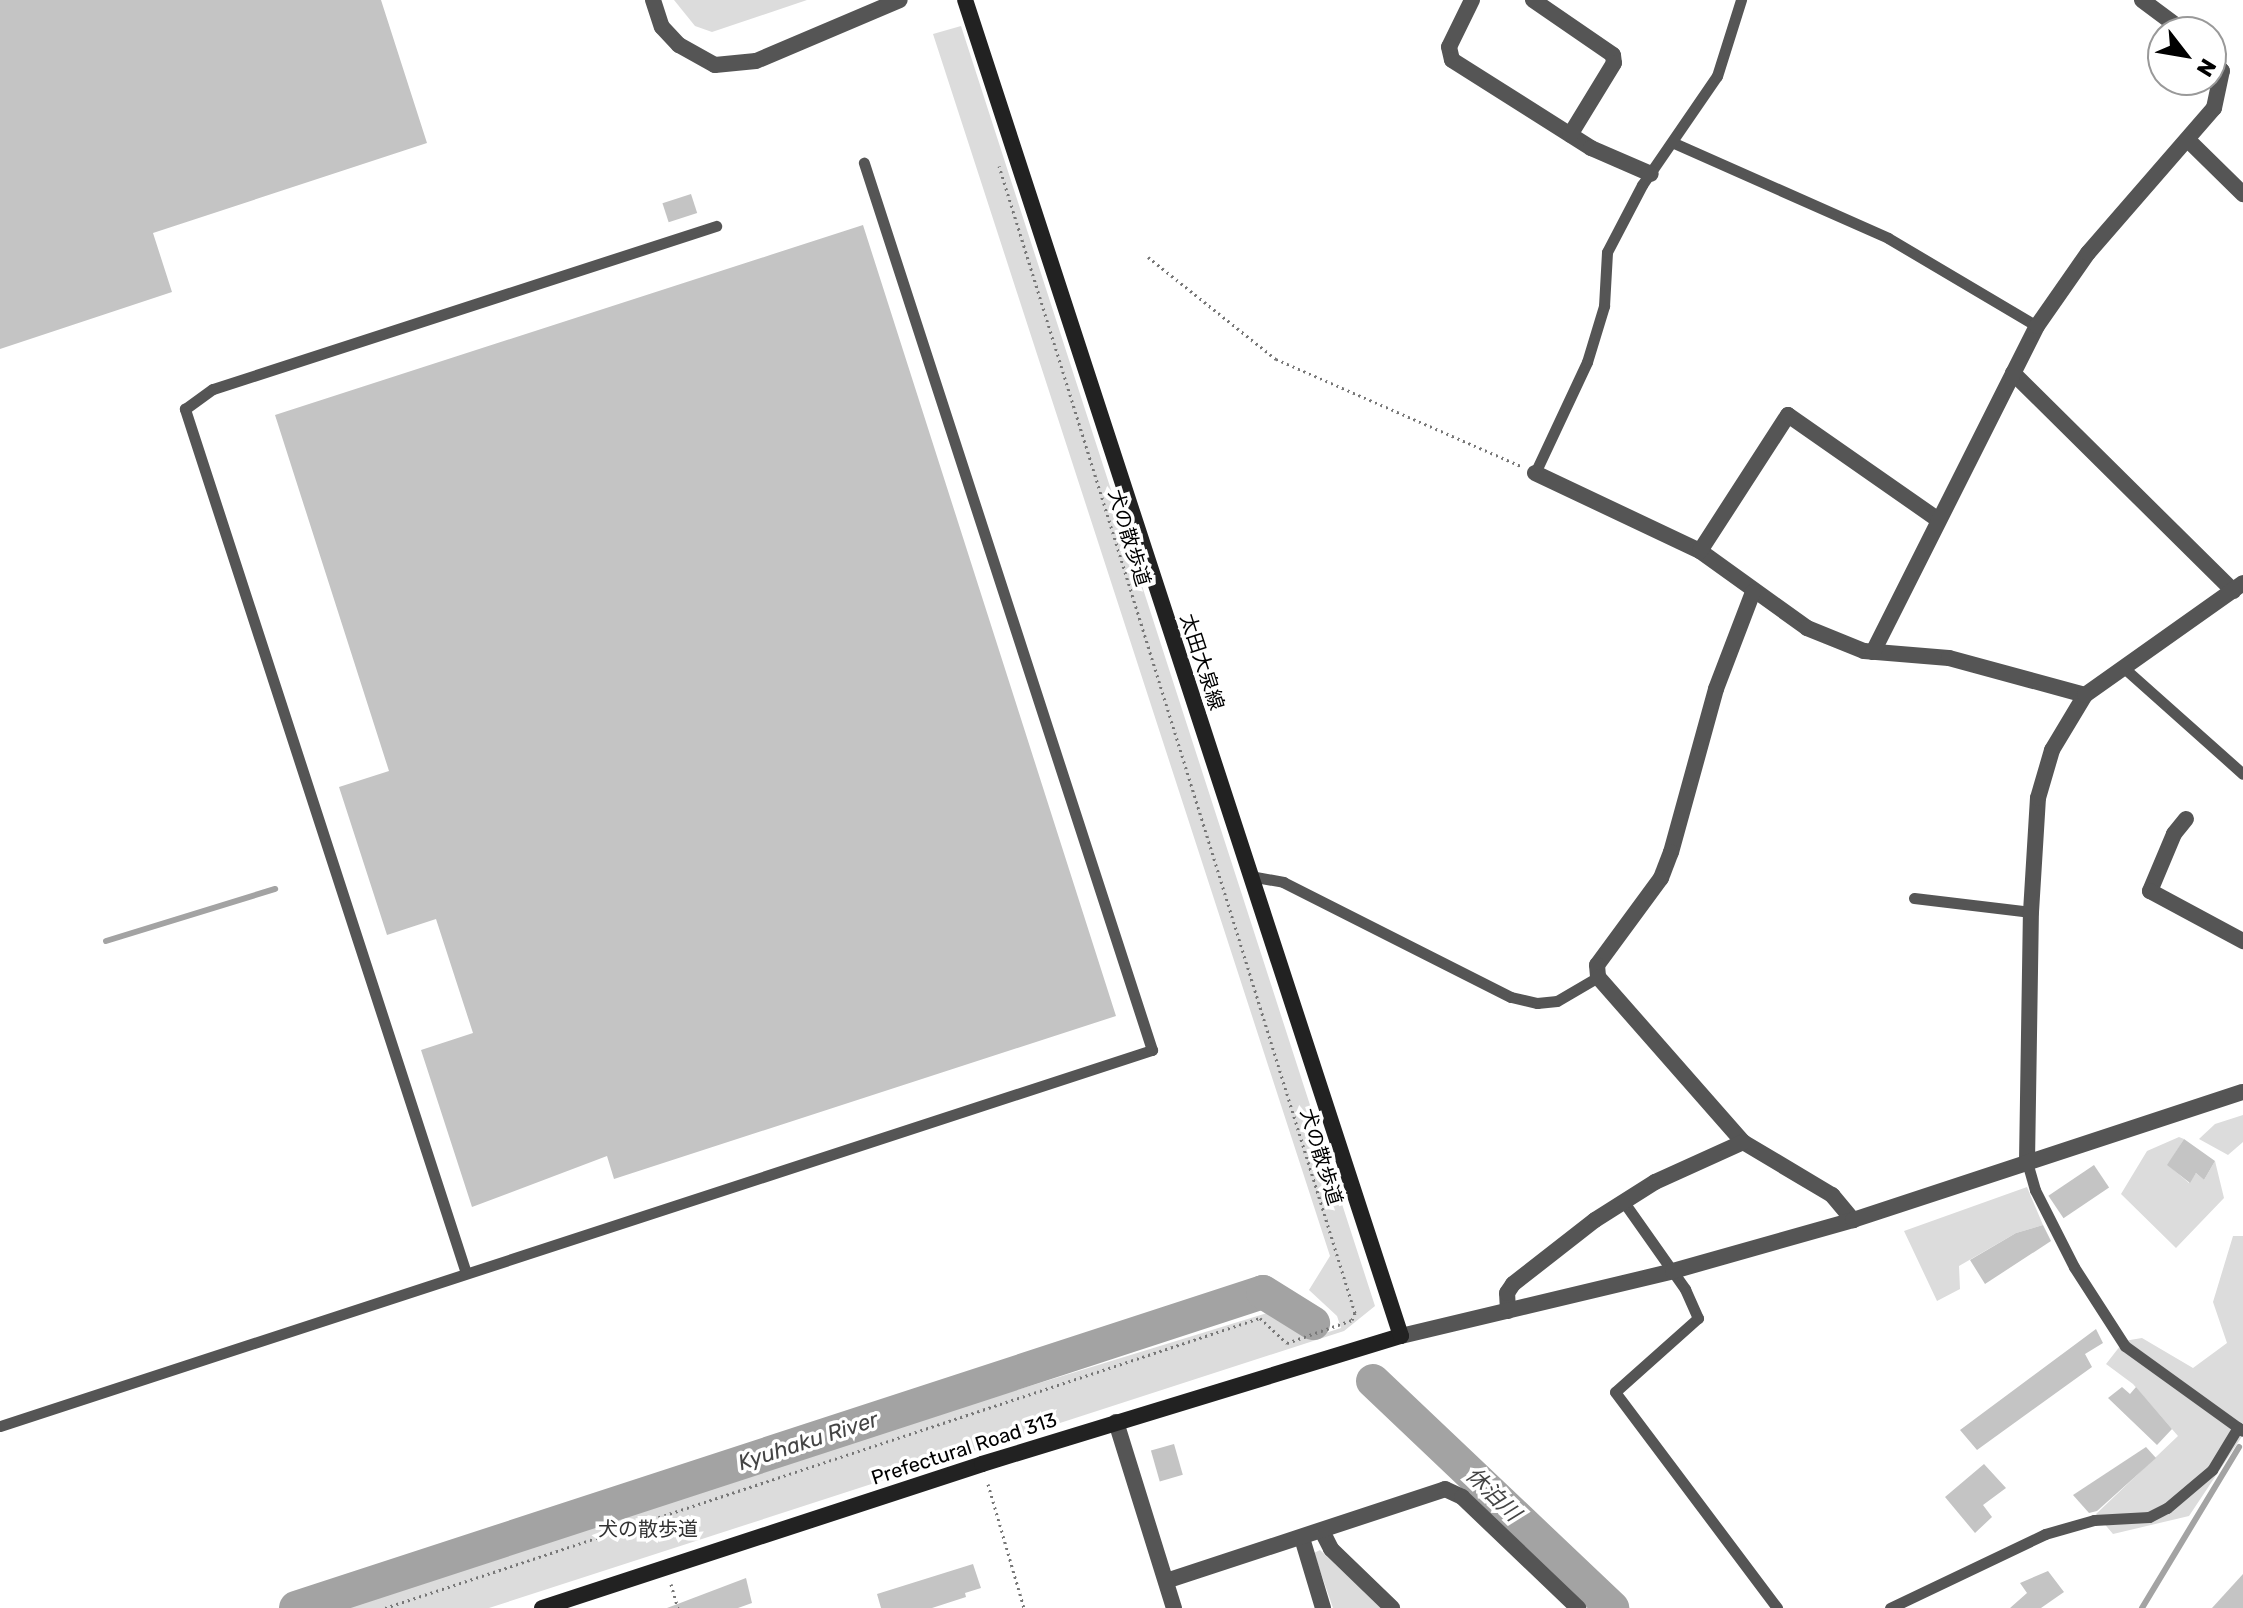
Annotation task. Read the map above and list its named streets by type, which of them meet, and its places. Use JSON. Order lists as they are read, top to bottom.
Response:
{
  "streets": {
    "main road": ["太田大泉線", "Prefectural Road 313"],
    "path": ["犬の散歩道"]
  },
  "crossings": [
    ["太田大泉線", "Prefectural Road 313"]
  ],
  "water": ["Kyuhaku River", "休泊川"],
  "parks": ["犬の散歩道"],
  "north": "bottom right"
}
